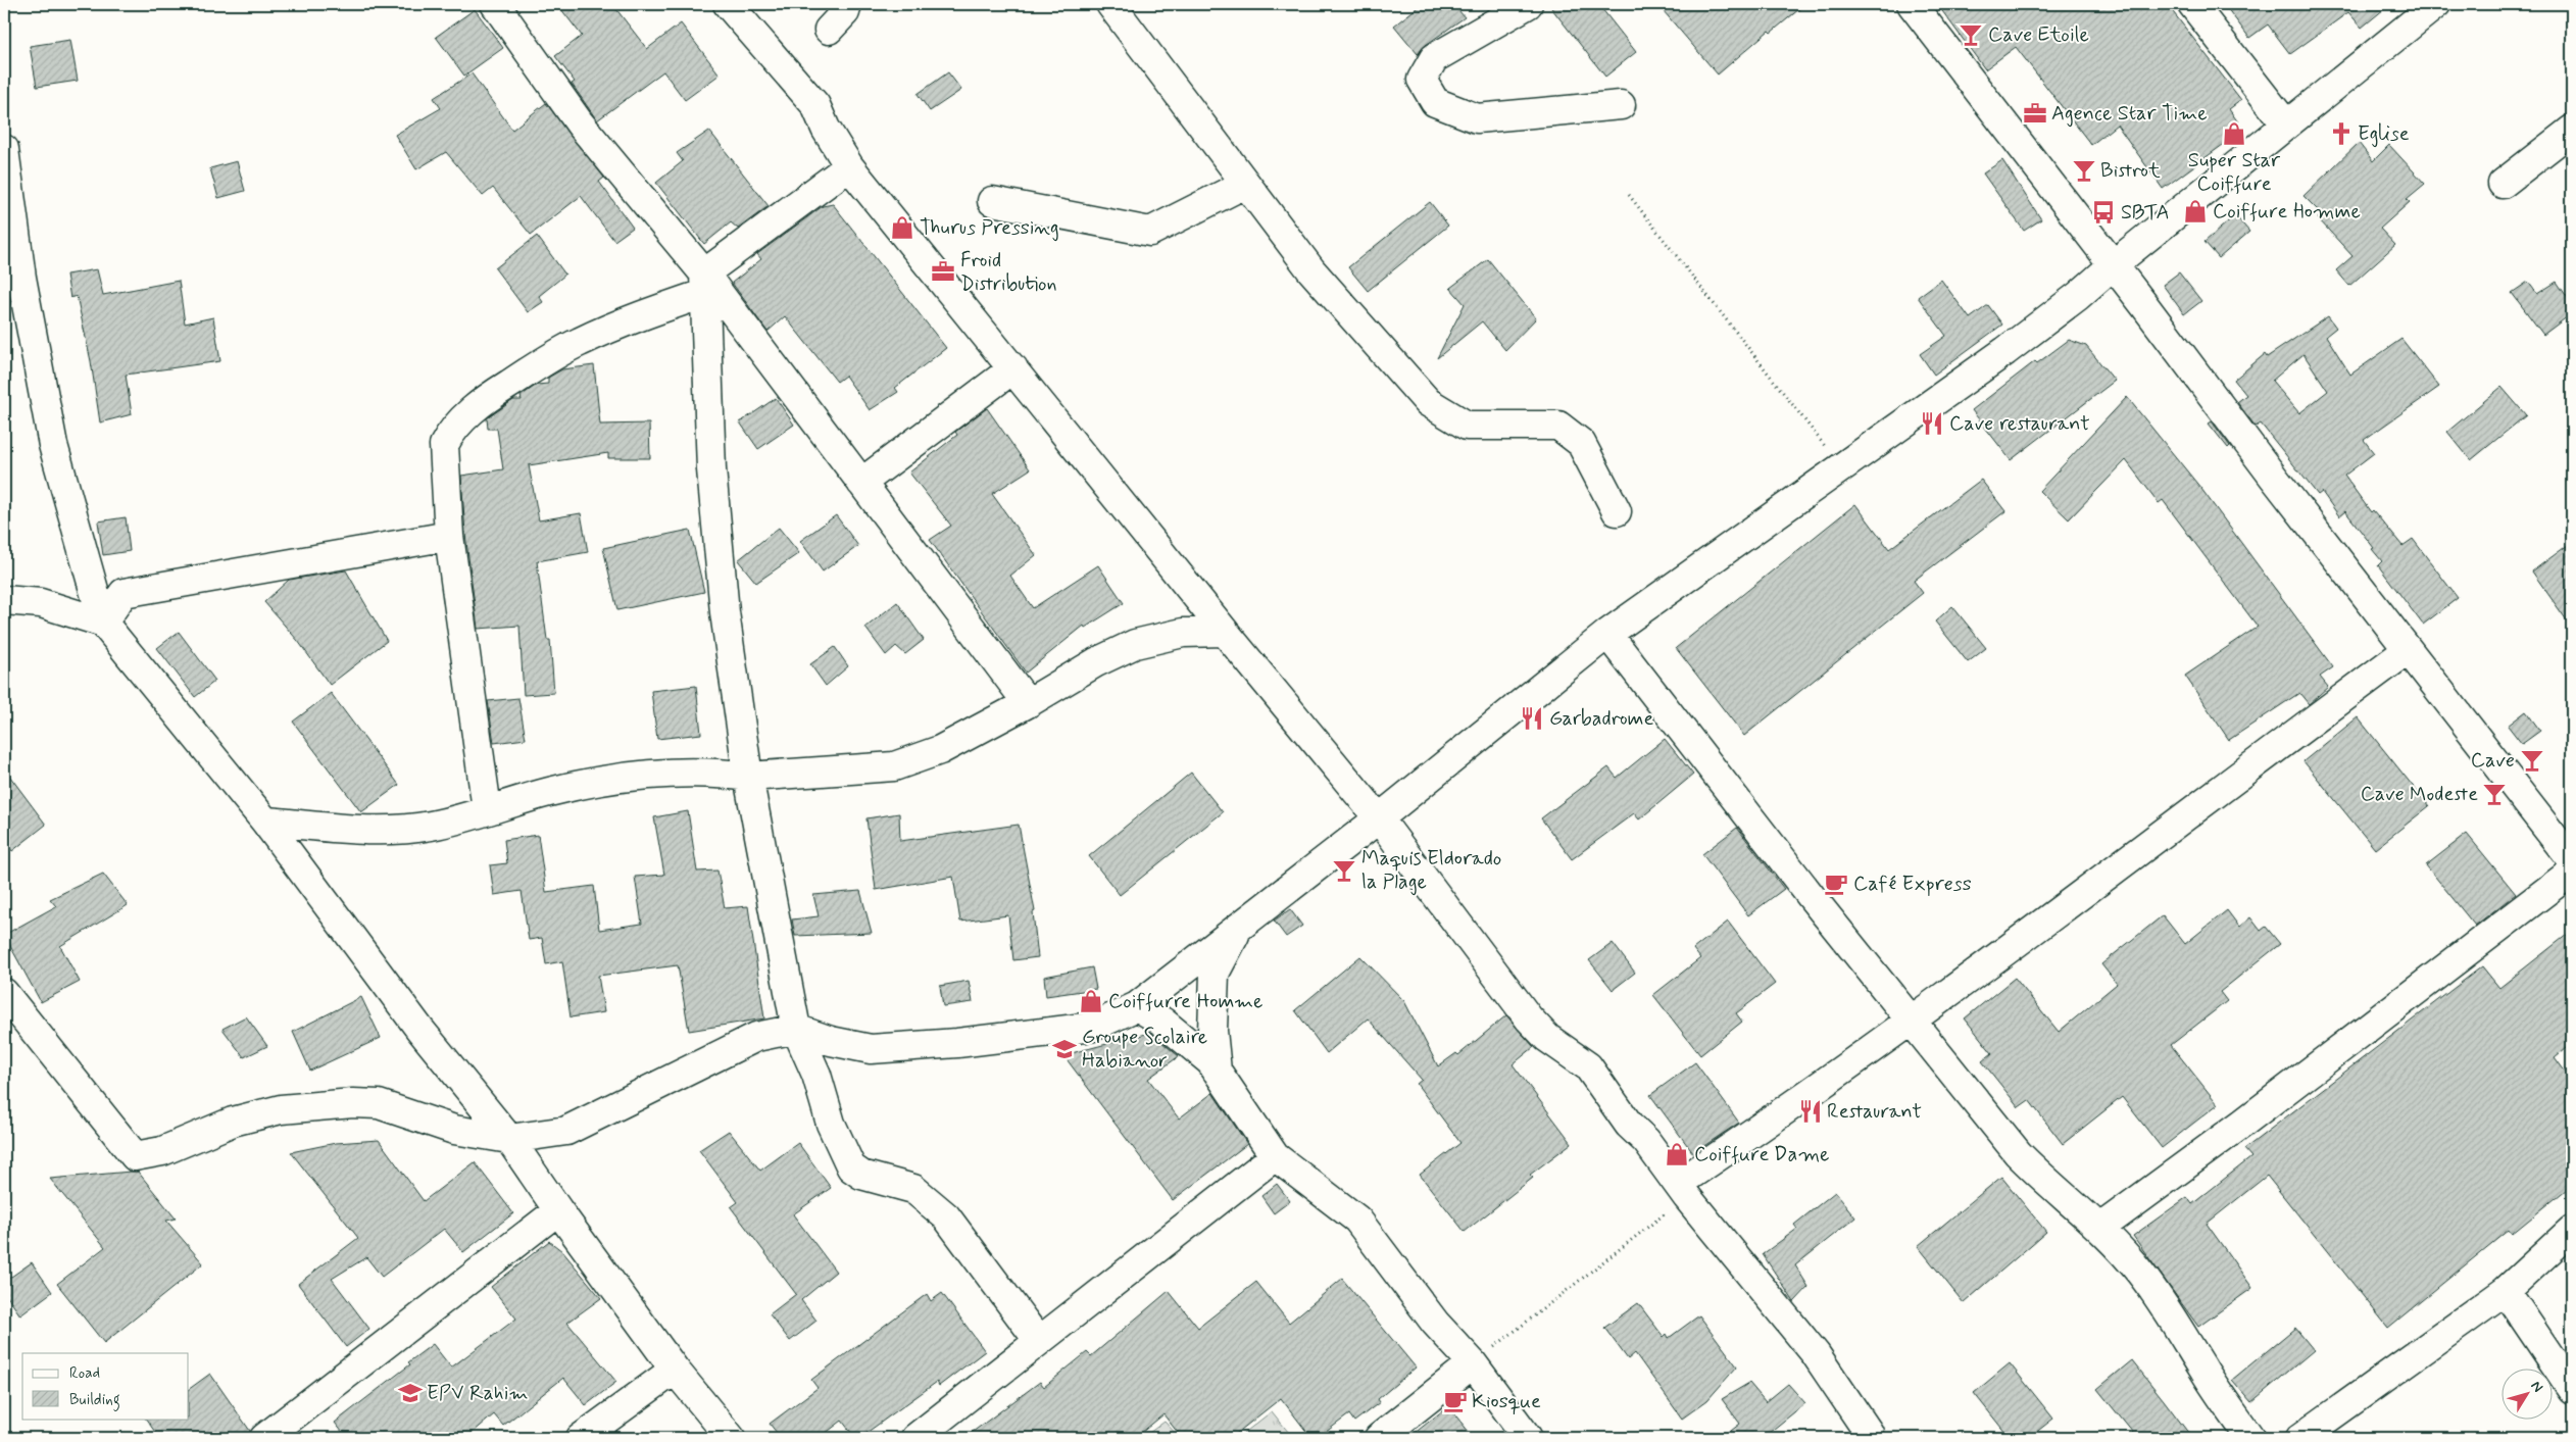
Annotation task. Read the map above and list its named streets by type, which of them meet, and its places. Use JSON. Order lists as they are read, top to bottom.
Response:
{
  "places": {
    "bar": [
      "Cave Etoile",
      "Bistrot",
      "Cave",
      "Cave Modeste",
      "Maquis Eldorado la Plage"
    ],
    "office": ["Agence Star Time", "Froid Distribution"],
    "shop": [
      "Super Star Coiffure",
      "Coiffure Homme",
      "Thurus Pressing",
      "Coiffurre Homme",
      "Coiffure Dame"
    ],
    "church": ["Eglise"],
    "bus stop": ["SBTA"],
    "restaurant": ["Cave restaurant", "Garbadrome", "Restaurant"],
    "cafe": ["Café Express", "Kiosque"],
    "school or university": ["Groupe Scolaire Habianor", "EPV Rahim"]
  },
  "legend": ["Road", "Building"],
  "north": "top right"
}
